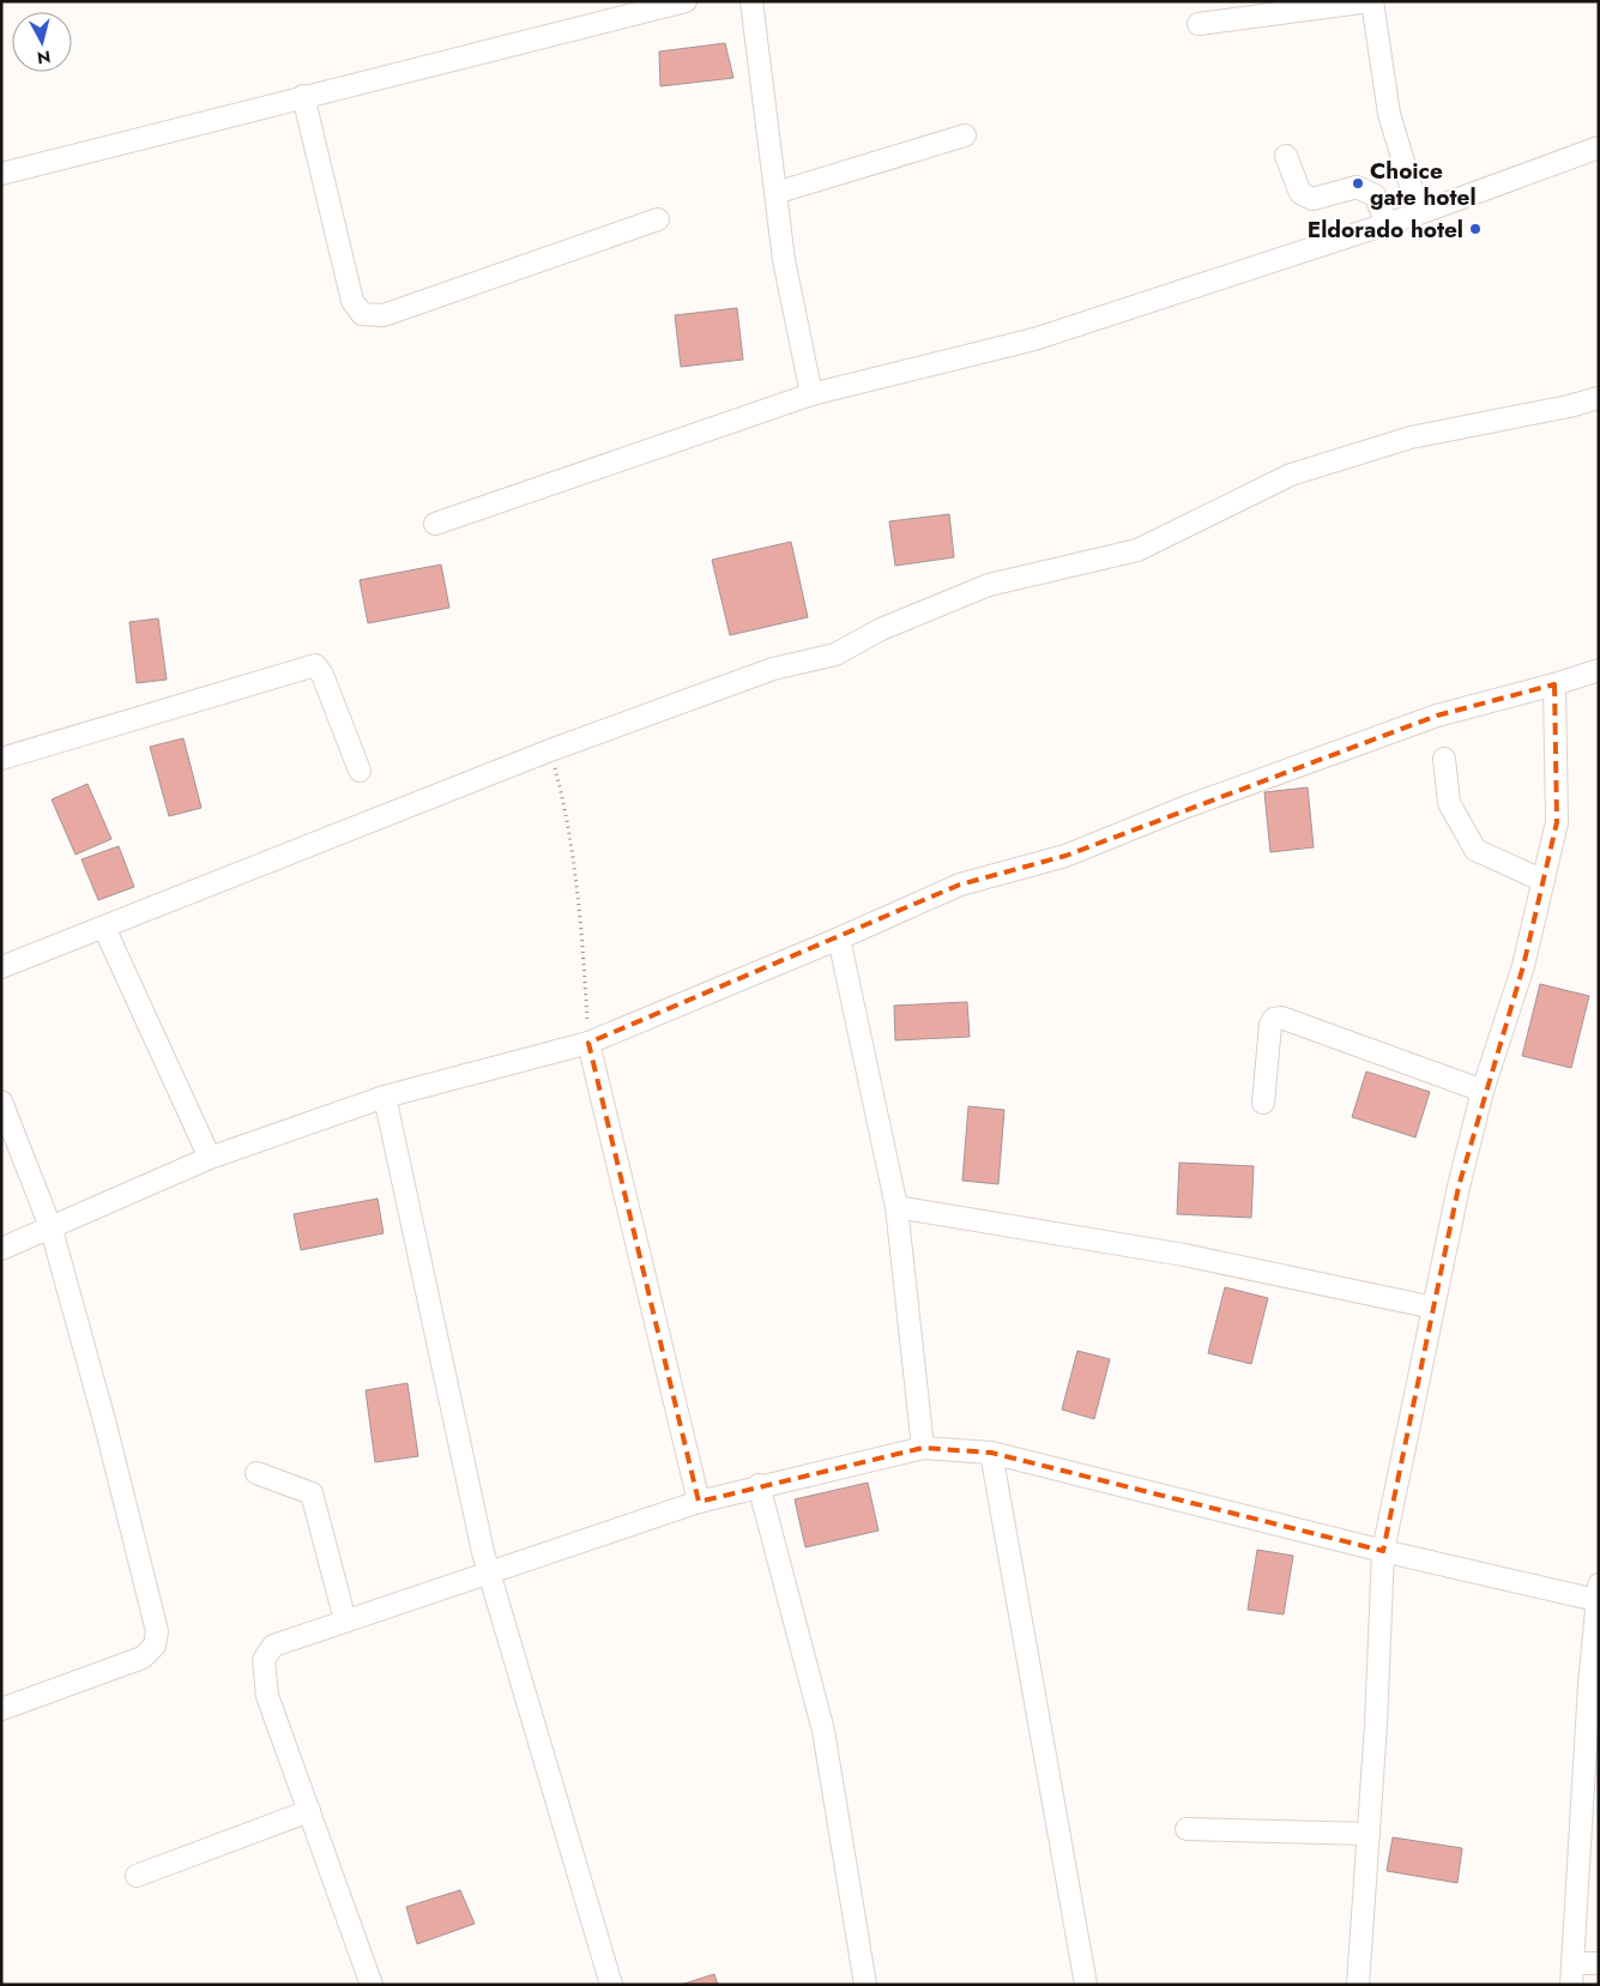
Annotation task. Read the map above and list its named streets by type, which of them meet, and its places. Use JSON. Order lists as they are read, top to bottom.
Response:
{
  "places": ["Choice gate hotel", "Eldorado hotel"],
  "north": "bottom"
}
